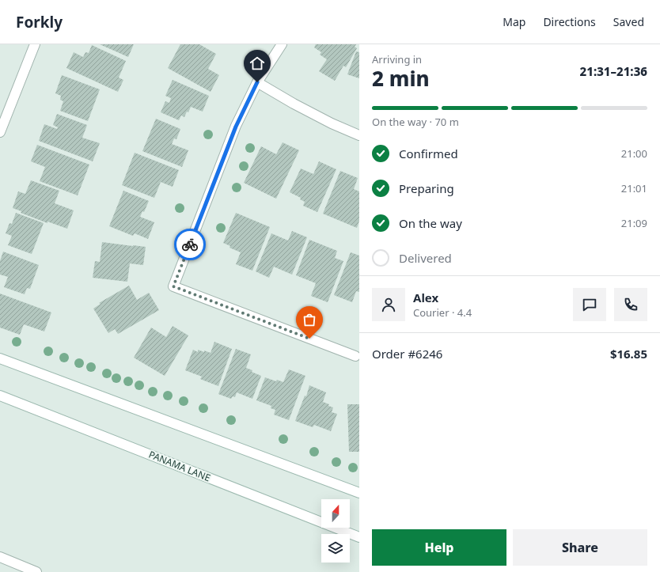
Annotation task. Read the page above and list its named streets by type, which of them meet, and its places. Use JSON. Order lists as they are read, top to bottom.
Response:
{
  "streets": {
    "main road": ["PANAMA LANE"]
  },
  "north": "top",
  "page": {
    "header": "Forkly",
    "nav": ["Map", "Directions", "Saved"],
    "heading": ["2 min", "Arriving in", "21:31–21:36"],
    "panel": [
      "Alex",
      "Courier · 4.4",
      "Order #6246",
      "$16.85"
    ],
    "bar": "On the way · 70 m",
    "list": [
      ["Confirmed", "21:00"],
      ["Preparing", "21:01"],
      ["On the way", "21:09"],
      "Delivered"
    ],
    "buttons": ["Help", "Share"]
  }
}
